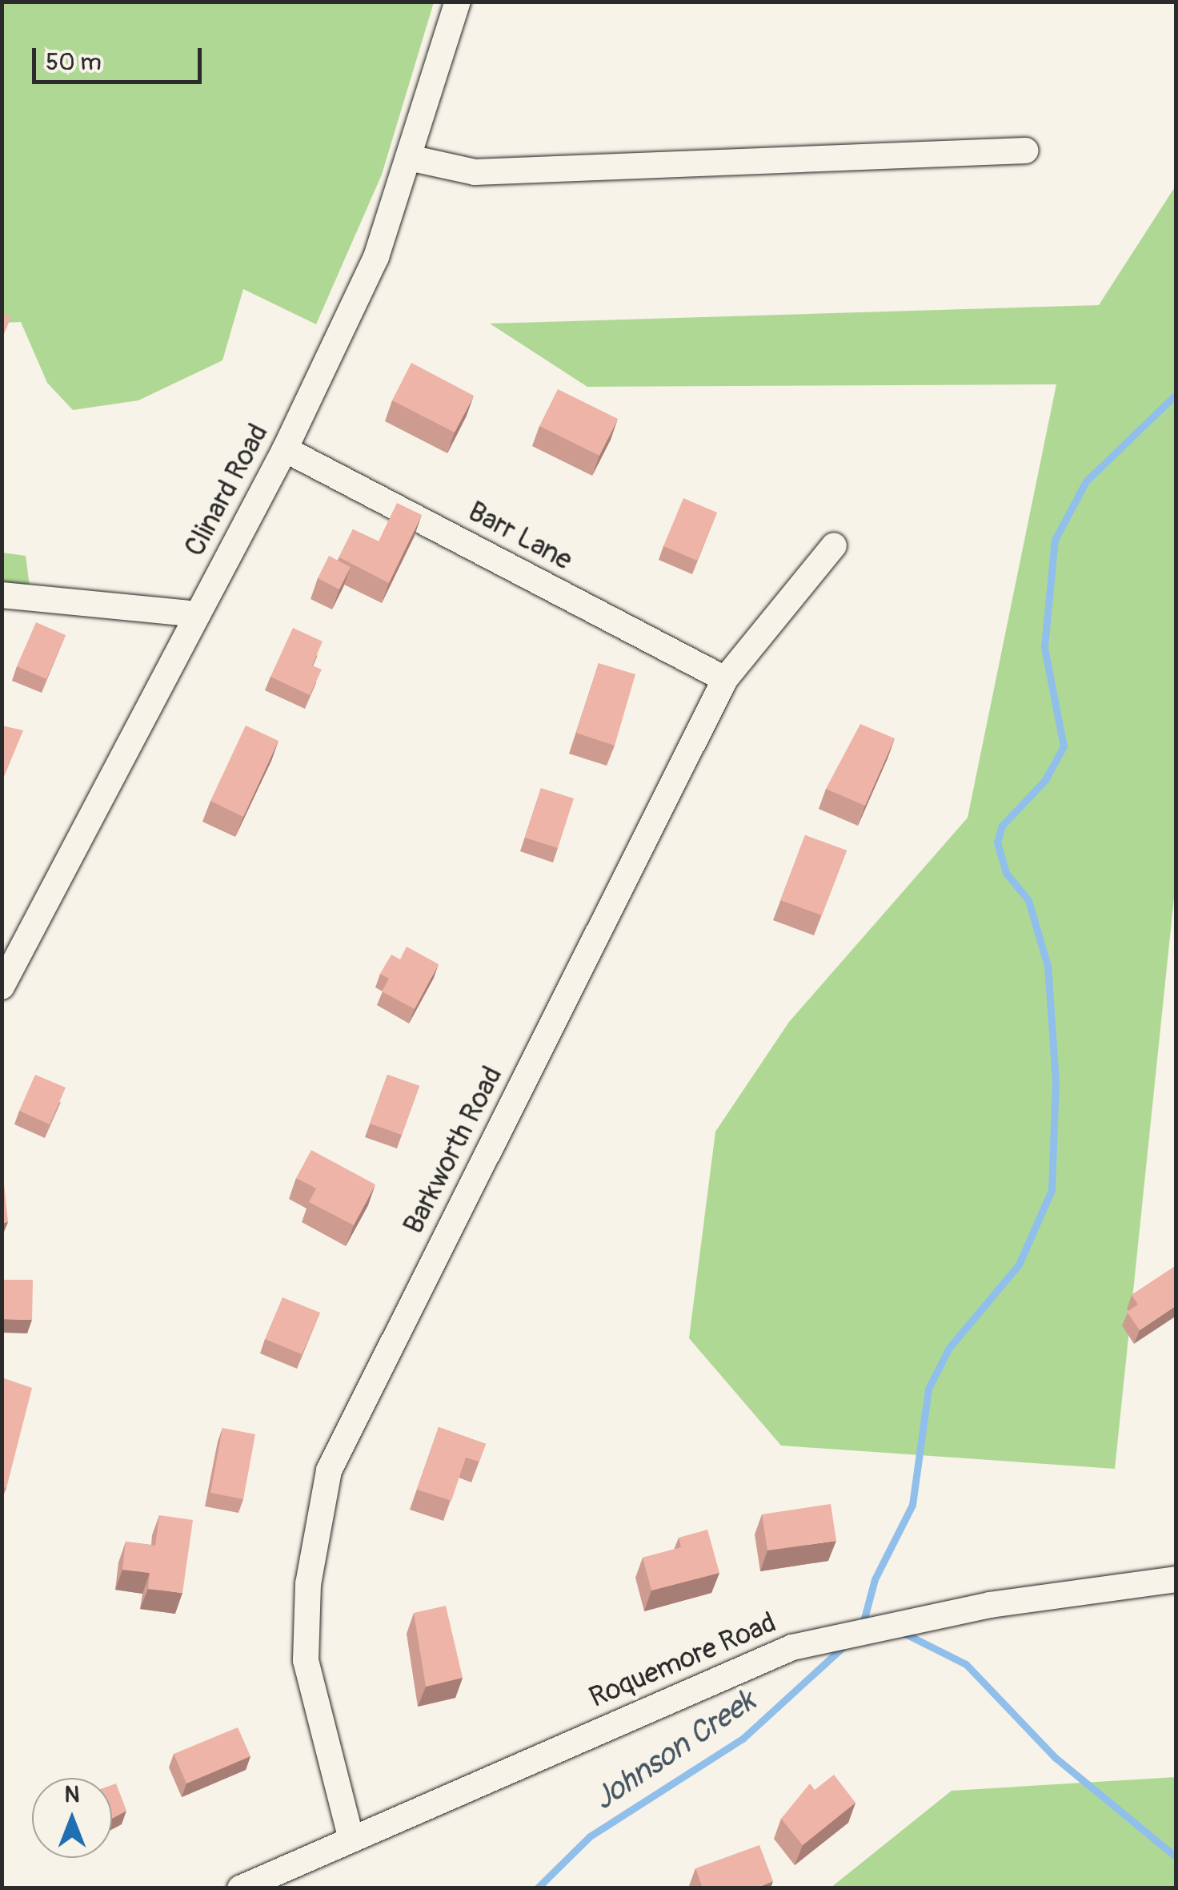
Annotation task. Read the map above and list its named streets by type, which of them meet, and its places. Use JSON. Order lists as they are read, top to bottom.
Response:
{
  "streets": {
    "street": [
      "Clinard Road",
      "Barr Lane",
      "Barkworth Road",
      "Roquemore Road"
    ]
  },
  "crossings": [
    ["Clinard Road", "Barr Lane"],
    ["Barr Lane", "Barkworth Road"],
    ["Barkworth Road", "Roquemore Road"]
  ],
  "water": ["Johnson Creek"],
  "scale_bar": "50 m",
  "north": "top"
}
